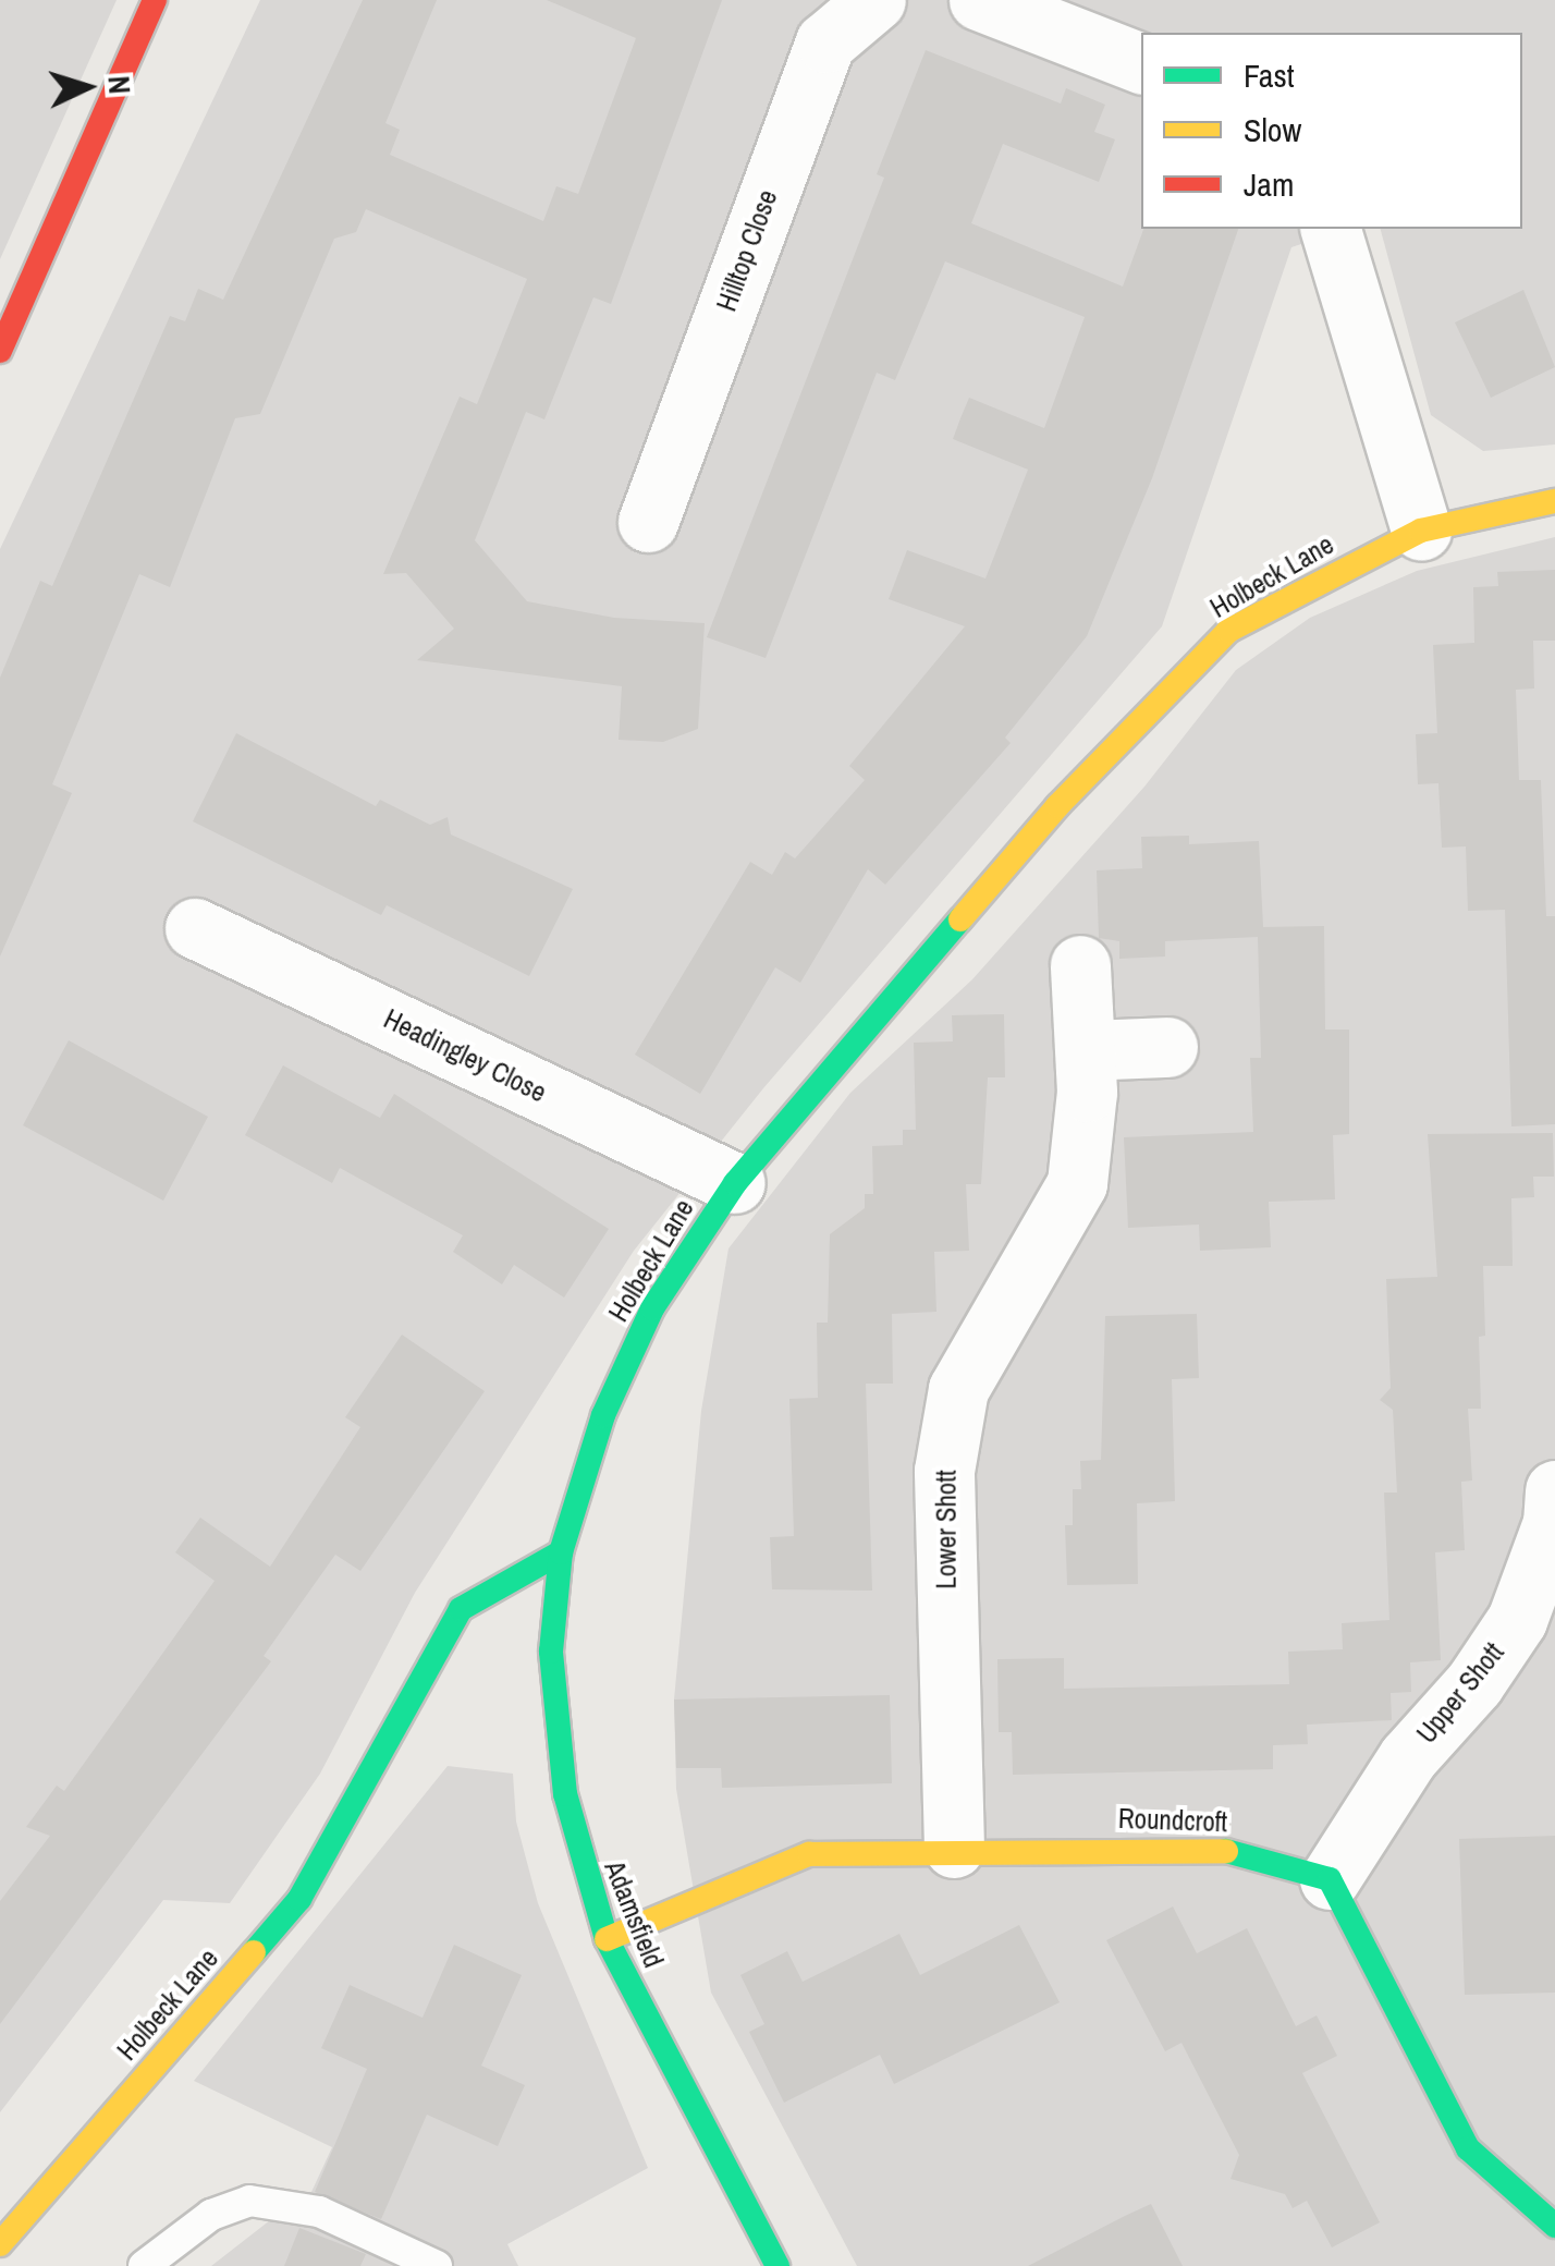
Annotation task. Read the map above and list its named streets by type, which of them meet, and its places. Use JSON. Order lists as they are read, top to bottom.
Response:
{
  "streets": {
    "street": [
      "Hilltop Close",
      "Holbeck Lane",
      "Headingley Close",
      "Lower Shott",
      "Upper Shott",
      "Roundcroft",
      "Adamsfield"
    ]
  },
  "crossings": [
    ["Holbeck Lane", "Headingley Close"],
    ["Holbeck Lane", "Adamsfield"],
    ["Lower Shott", "Roundcroft"],
    ["Upper Shott", "Roundcroft"],
    ["Roundcroft", "Adamsfield"]
  ],
  "legend": ["Fast", "Slow", "Jam"],
  "north": "right"
}
